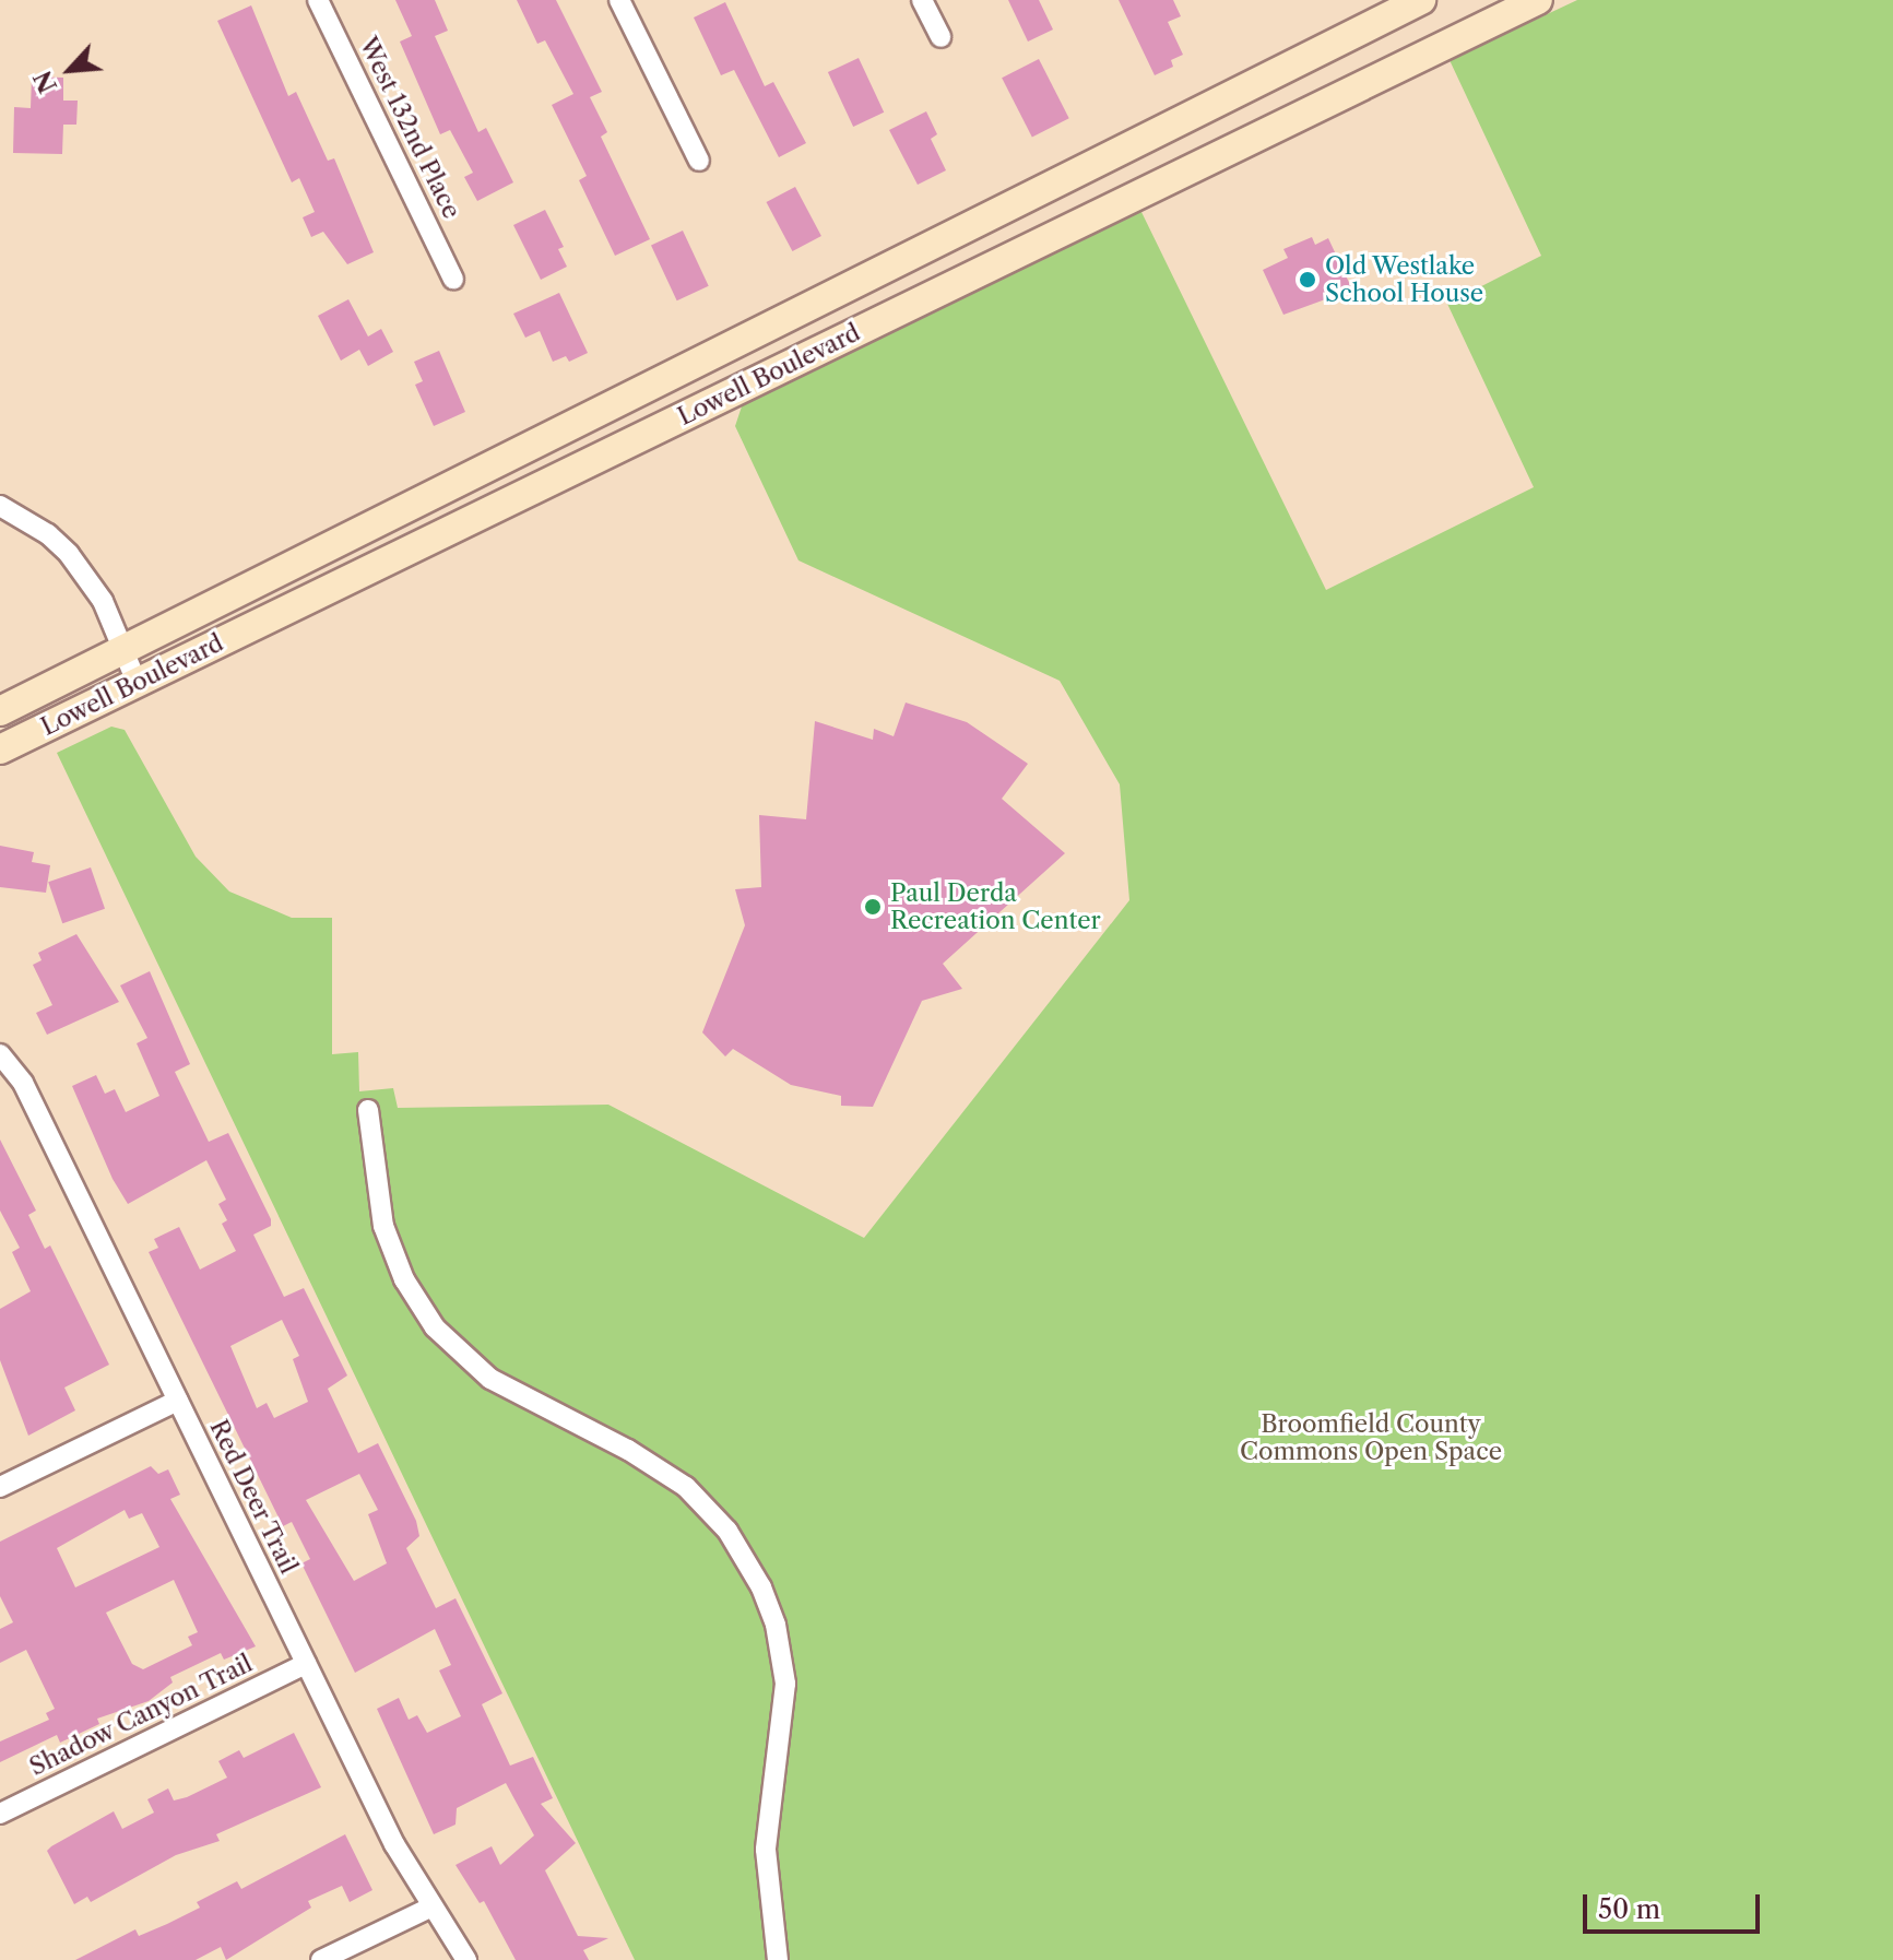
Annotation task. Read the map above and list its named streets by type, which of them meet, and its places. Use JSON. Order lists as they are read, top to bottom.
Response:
{
  "streets": {
    "main road": ["Lowell Boulevard"],
    "street": ["West 132nd Place", "Red Deer Trail", "Shadow Canyon Trail"]
  },
  "crossings": [
    ["Red Deer Trail", "Shadow Canyon Trail"]
  ],
  "parks": ["Broomfield County Commons Open Space"],
  "places": ["Old Westlake School House", "Paul Derda Recreation Center"],
  "scale_bar": "50 m",
  "north": "bottom left"
}
